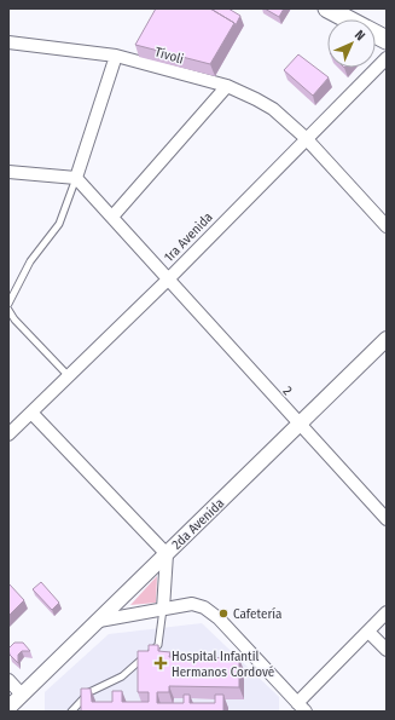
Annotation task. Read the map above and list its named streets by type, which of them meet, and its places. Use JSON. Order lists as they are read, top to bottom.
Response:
{
  "streets": {
    "street": [
      "Tívoli",
      "1ra Avenida",
      "2",
      "2da Avenida"
    ]
  },
  "crossings": [
    ["Tívoli", "1ra Avenida"],
    ["1ra Avenida", "2"],
    ["2", "2da Avenida"]
  ],
  "places": {
    "other": ["Cafetería"],
    "health": ["Hospital Infantil Hermanos Cordové"]
  },
  "north": "top right"
}
